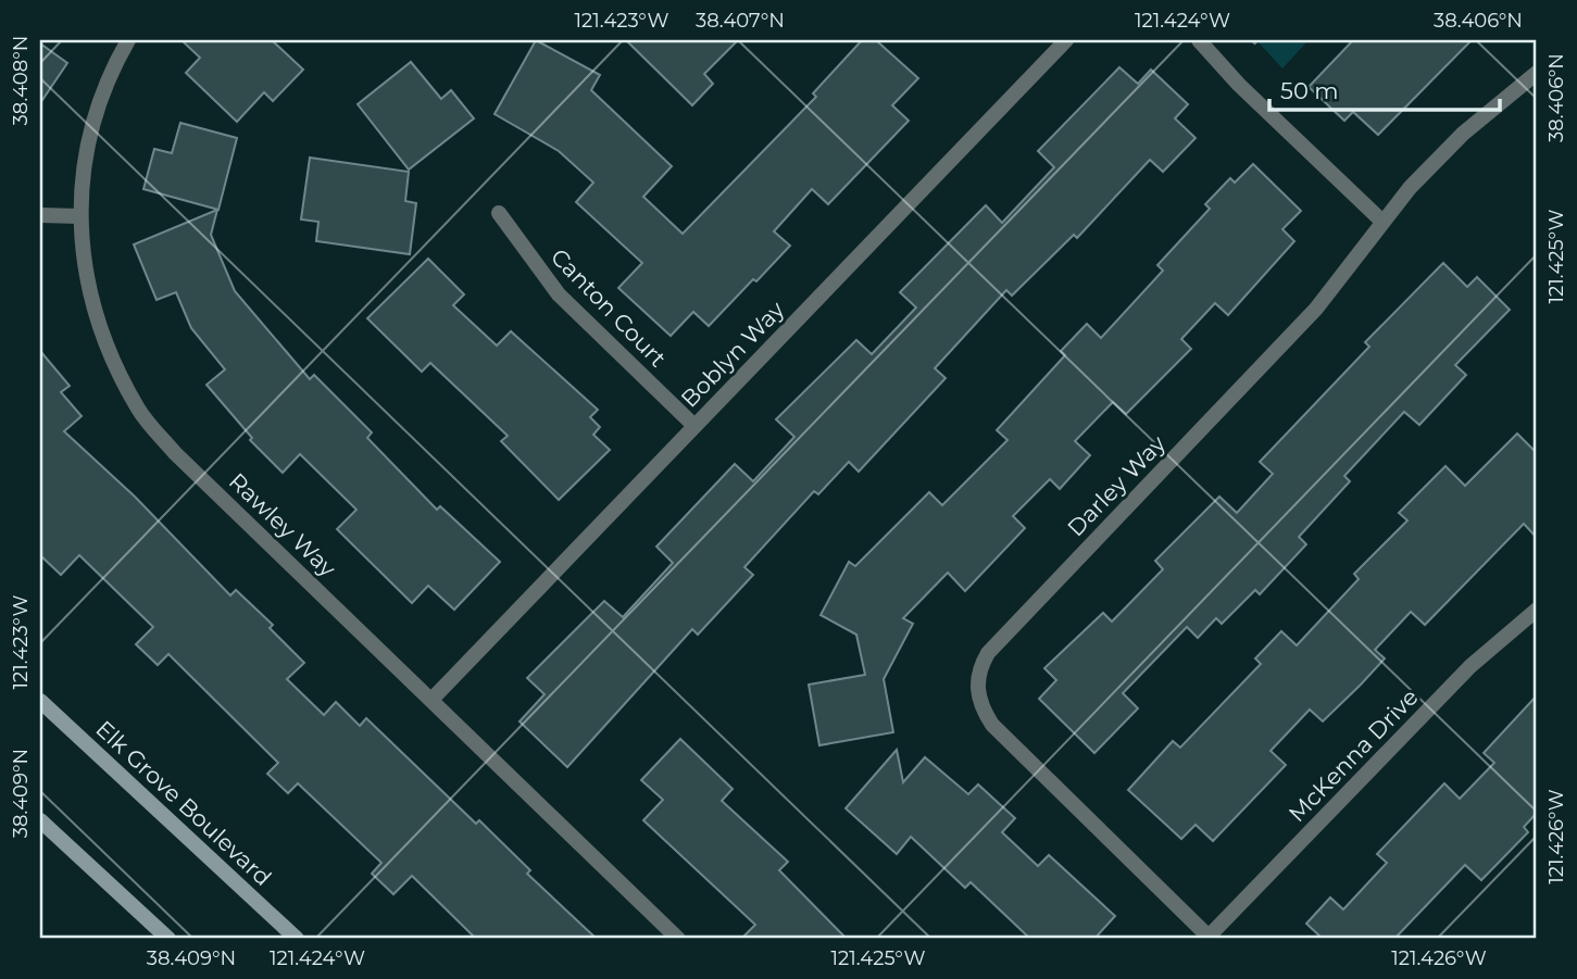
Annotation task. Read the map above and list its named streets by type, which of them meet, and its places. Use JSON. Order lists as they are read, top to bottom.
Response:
{
  "streets": {
    "main road": ["Elk Grove Boulevard"],
    "street": [
      "Canton Court",
      "Boblyn Way",
      "Darley Way",
      "Rawley Way",
      "McKenna Drive"
    ]
  },
  "crossings": [
    ["Canton Court", "Boblyn Way"],
    ["Boblyn Way", "Rawley Way"],
    ["Darley Way", "McKenna Drive"]
  ],
  "scale_bar": "50 m",
  "coordinates": [
    "121.423°W",
    "38.407°N",
    "121.424°W",
    "38.406°N",
    "38.408°N",
    "121.425°W",
    "38.409°N",
    "121.426°W"
  ]
}
